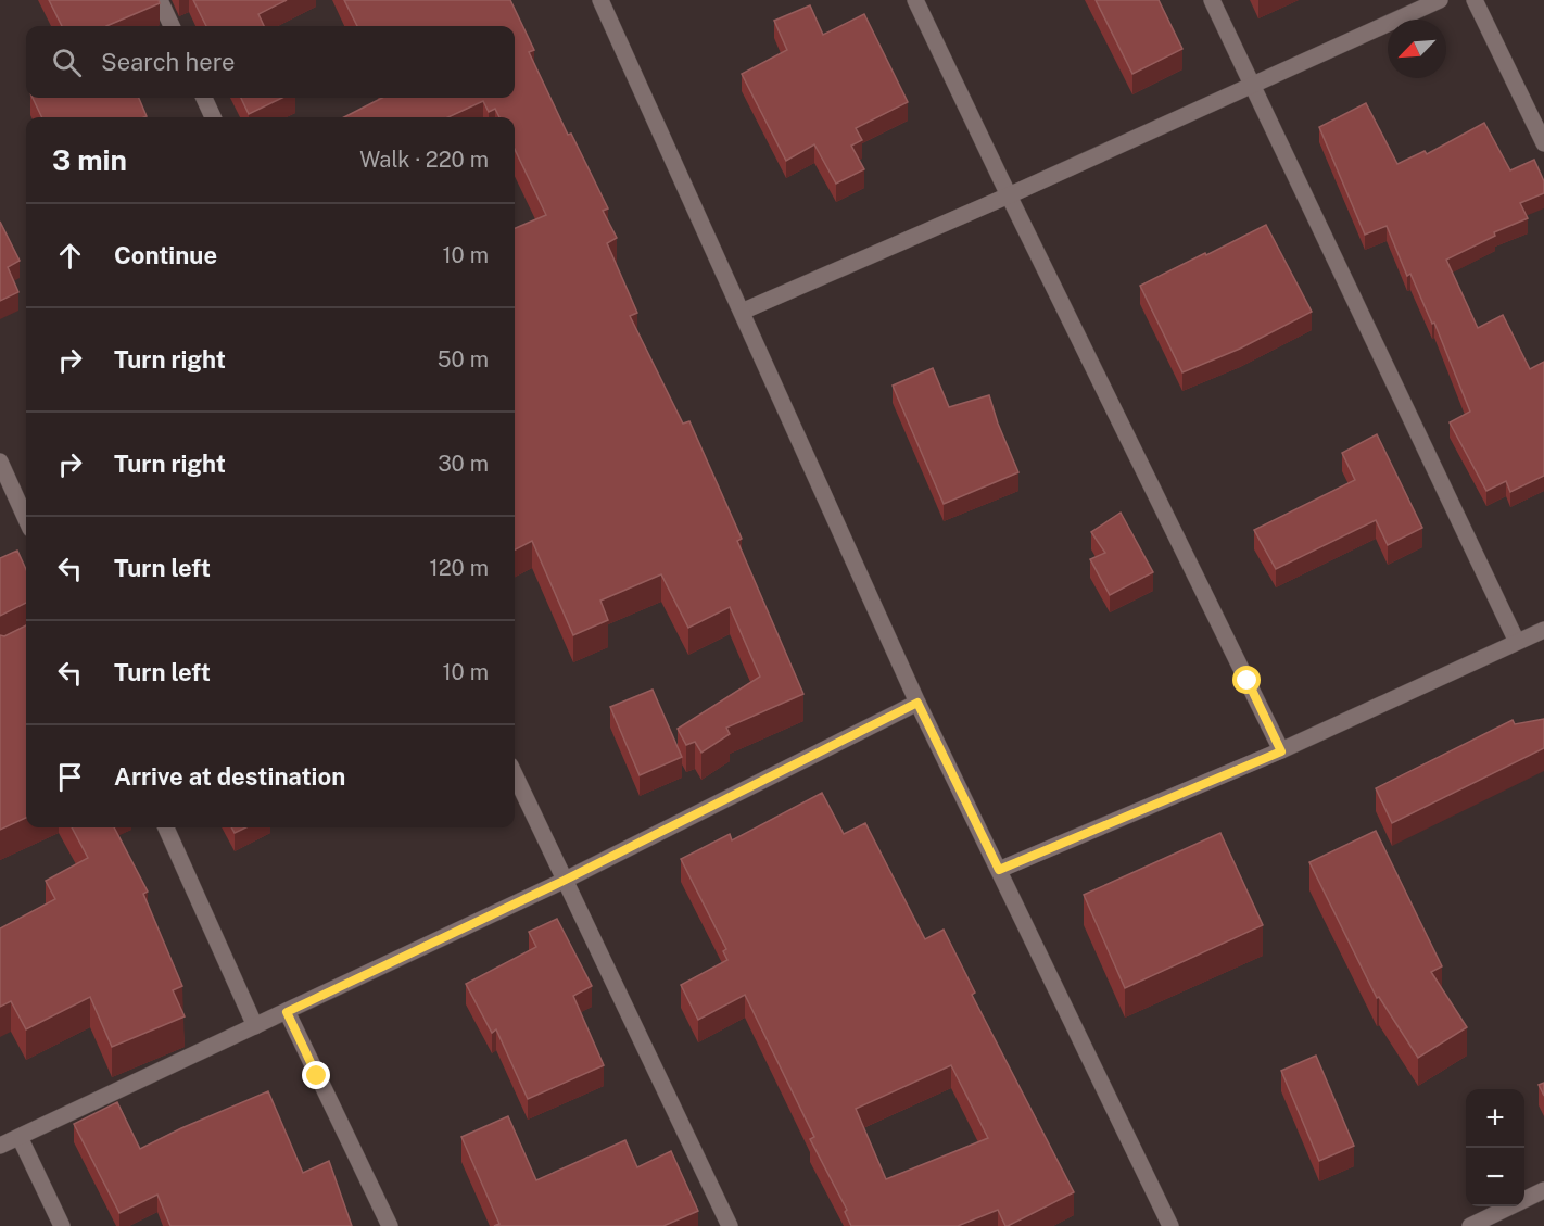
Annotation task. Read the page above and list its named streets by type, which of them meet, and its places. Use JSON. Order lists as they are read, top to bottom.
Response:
{
  "north": "bottom left",
  "page": {
    "search": "Search here",
    "heading": ["3 min", "Walk · 220 m"],
    "list": [
      ["Continue", "10 m"],
      ["Turn right", "50 m"],
      ["Turn right", "30 m"],
      ["Turn left", "120 m"],
      ["Turn left", "10 m"],
      "Arrive at destination"
    ],
    "map_buttons": ["+", "−"]
  }
}
